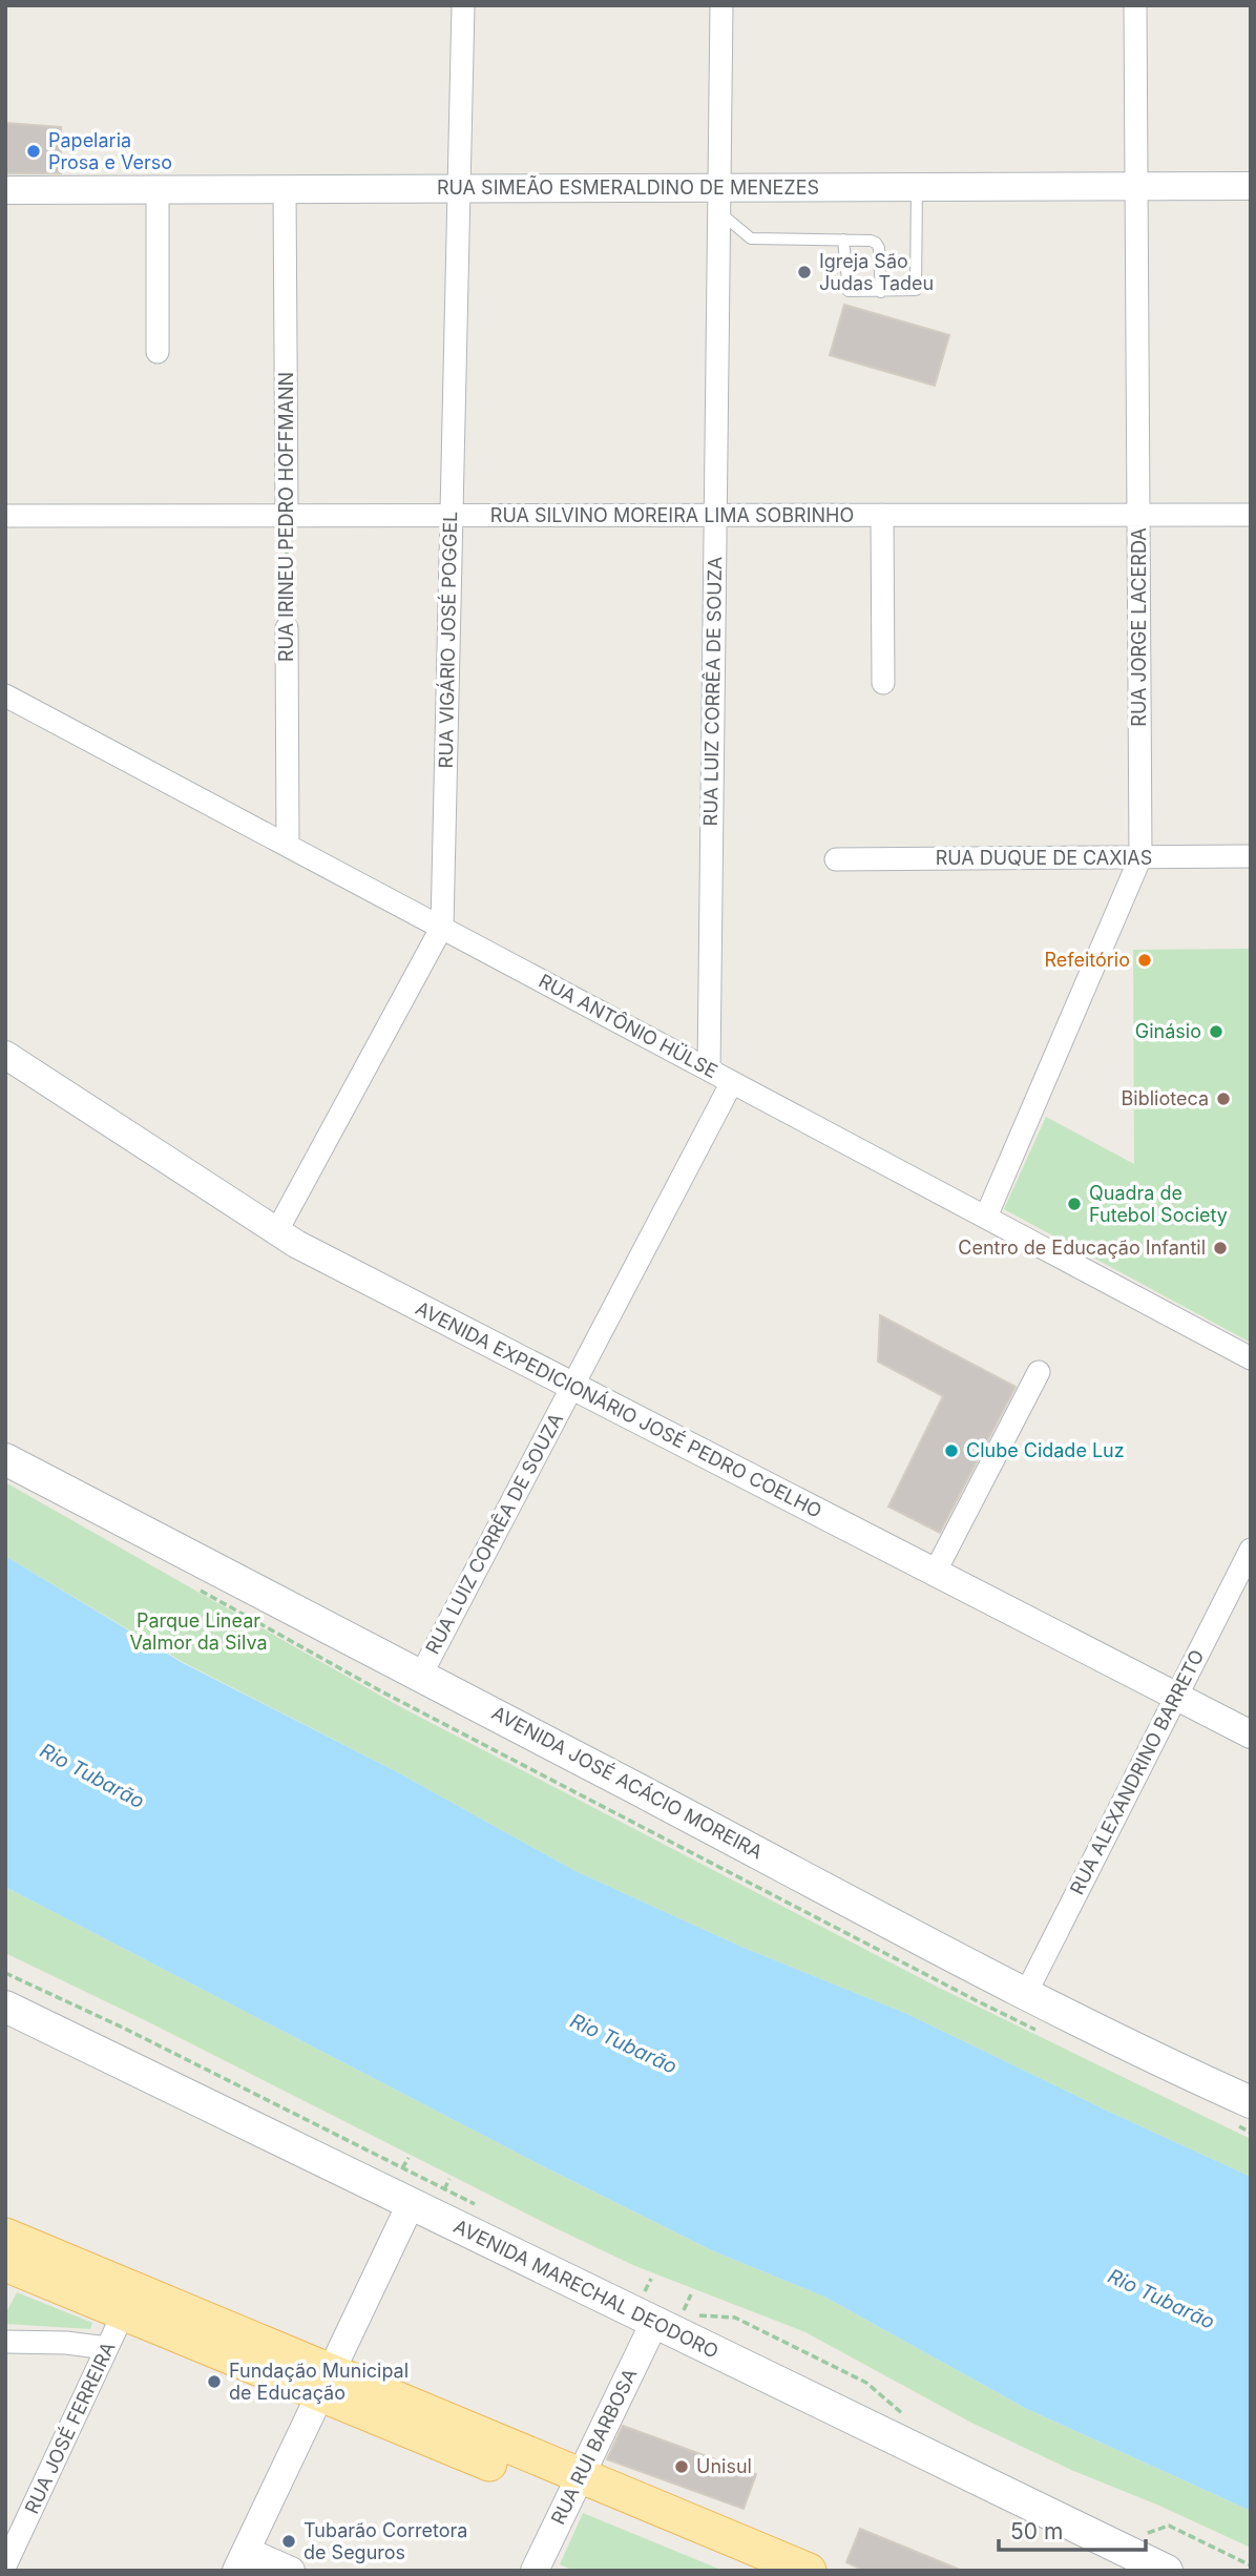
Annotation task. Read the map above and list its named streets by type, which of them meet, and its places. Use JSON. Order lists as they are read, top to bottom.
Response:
{
  "streets": {
    "main road": ["AVENIDA JOSÉ ACÁCIO MOREIRA", "AVENIDA MARECHAL DEODORO"],
    "street": [
      "RUA SIMEÃO ESMERALDINO DE MENEZES",
      "RUA SILVINO MOREIRA LIMA SOBRINHO",
      "RUA IRINEU PEDRO HOFFMANN",
      "RUA JORGE LACERDA",
      "RUA VIGÁRIO JOSÉ POGGEL",
      "RUA LUIZ CORRÊA DE SOUZA",
      "RUA DUQUE DE CAXIAS",
      "RUA ANTÔNIO HÜLSE",
      "AVENIDA EXPEDICIONÁRIO JOSÉ PEDRO COELHO",
      "RUA ALEXANDRINO BARRETO",
      "RUA JOSÉ FERREIRA",
      "RUA RUI BARBOSA"
    ]
  },
  "crossings": [
    ["RUA SIMEÃO ESMERALDINO DE MENEZES", "RUA IRINEU PEDRO HOFFMANN"],
    ["RUA SIMEÃO ESMERALDINO DE MENEZES", "RUA JORGE LACERDA"],
    ["RUA SIMEÃO ESMERALDINO DE MENEZES", "RUA VIGÁRIO JOSÉ POGGEL"],
    ["RUA SIMEÃO ESMERALDINO DE MENEZES", "RUA LUIZ CORRÊA DE SOUZA"],
    ["RUA SILVINO MOREIRA LIMA SOBRINHO", "RUA IRINEU PEDRO HOFFMANN"],
    ["RUA SILVINO MOREIRA LIMA SOBRINHO", "RUA JORGE LACERDA"],
    ["RUA SILVINO MOREIRA LIMA SOBRINHO", "RUA VIGÁRIO JOSÉ POGGEL"],
    ["RUA SILVINO MOREIRA LIMA SOBRINHO", "RUA LUIZ CORRÊA DE SOUZA"],
    ["RUA IRINEU PEDRO HOFFMANN", "RUA ANTÔNIO HÜLSE"],
    ["RUA JORGE LACERDA", "RUA DUQUE DE CAXIAS"],
    ["RUA JORGE LACERDA", "RUA ANTÔNIO HÜLSE"],
    ["RUA VIGÁRIO JOSÉ POGGEL", "RUA ANTÔNIO HÜLSE"],
    ["RUA VIGÁRIO JOSÉ POGGEL", "AVENIDA EXPEDICIONÁRIO JOSÉ PEDRO COELHO"],
    ["RUA LUIZ CORRÊA DE SOUZA", "RUA ANTÔNIO HÜLSE"],
    ["RUA LUIZ CORRÊA DE SOUZA", "AVENIDA EXPEDICIONÁRIO JOSÉ PEDRO COELHO"],
    ["RUA LUIZ CORRÊA DE SOUZA", "AVENIDA JOSÉ ACÁCIO MOREIRA"],
    ["AVENIDA EXPEDICIONÁRIO JOSÉ PEDRO COELHO", "RUA ALEXANDRINO BARRETO"],
    ["RUA ALEXANDRINO BARRETO", "AVENIDA JOSÉ ACÁCIO MOREIRA"],
    ["AVENIDA MARECHAL DEODORO", "RUA RUI BARBOSA"]
  ],
  "water": ["Rio Tubarão"],
  "parks": ["Parque Linear Valmor da Silva"],
  "places": [
    "Papelaria Prosa e Verso",
    "Igreja São Judas Tadeu",
    "Refeitório",
    "Ginásio",
    "Biblioteca",
    "Quadra de Futebol Society",
    "Centro de Educação Infantil",
    "Clube Cidade Luz",
    "Fundação Municipal de Educação",
    "Unisul",
    "Tubarão Corretora de Seguros"
  ],
  "scale_bar": "50 m"
}
